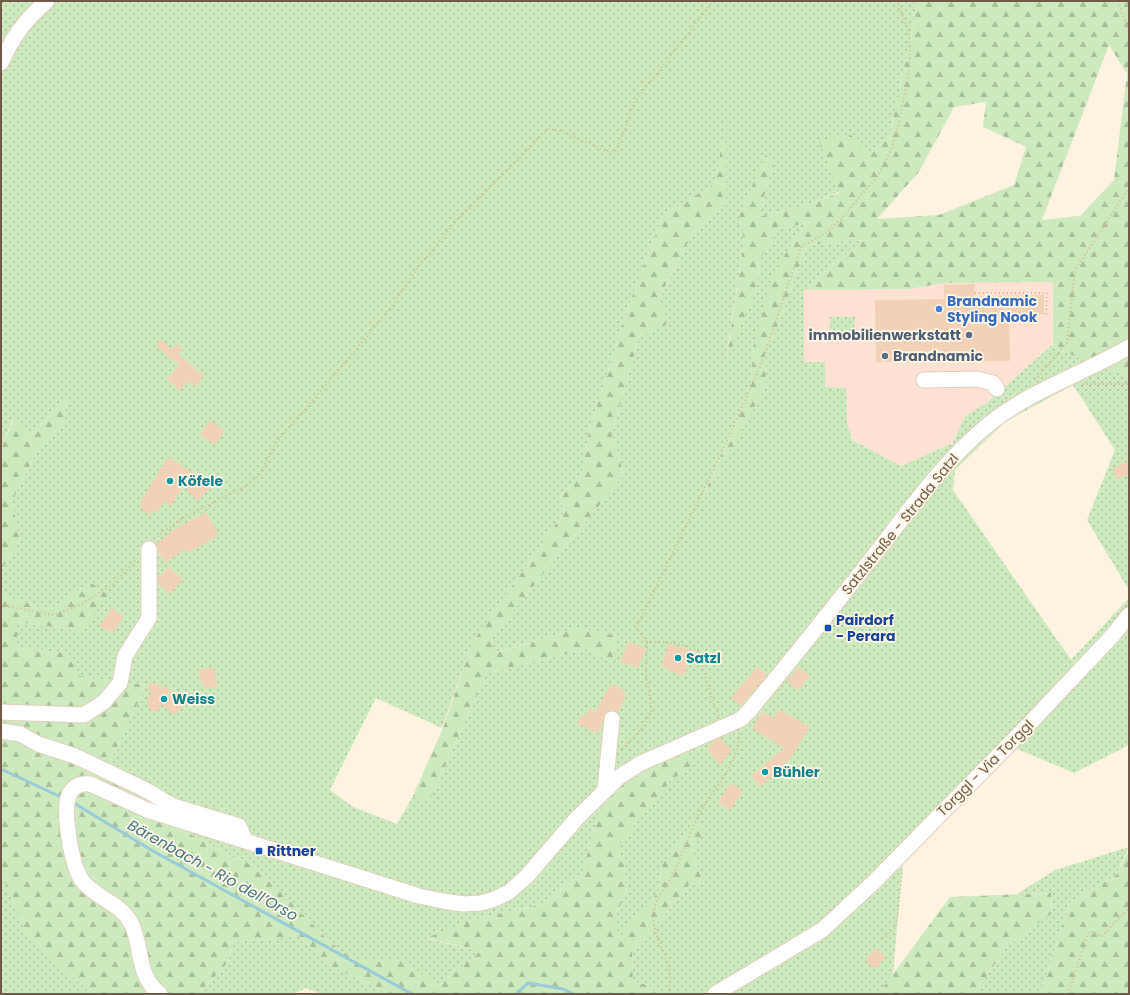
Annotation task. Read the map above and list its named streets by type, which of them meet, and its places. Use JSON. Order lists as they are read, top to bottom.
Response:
{
  "streets": {
    "street": ["Satzlstraße - Strada Satzl", "Torggl - Via Torggl"]
  },
  "water": ["Bärenbach - Rio dell’Orso"],
  "places": {
    "other": [
      "Brandnamic Styling Nook",
      "immobilienwerkstatt",
      "Brandnamic",
      "Köfele",
      "Satzl",
      "Weiss",
      "Bühler"
    ],
    "transit": ["Pairdorf - Perara", "Rittner"]
  }
}
